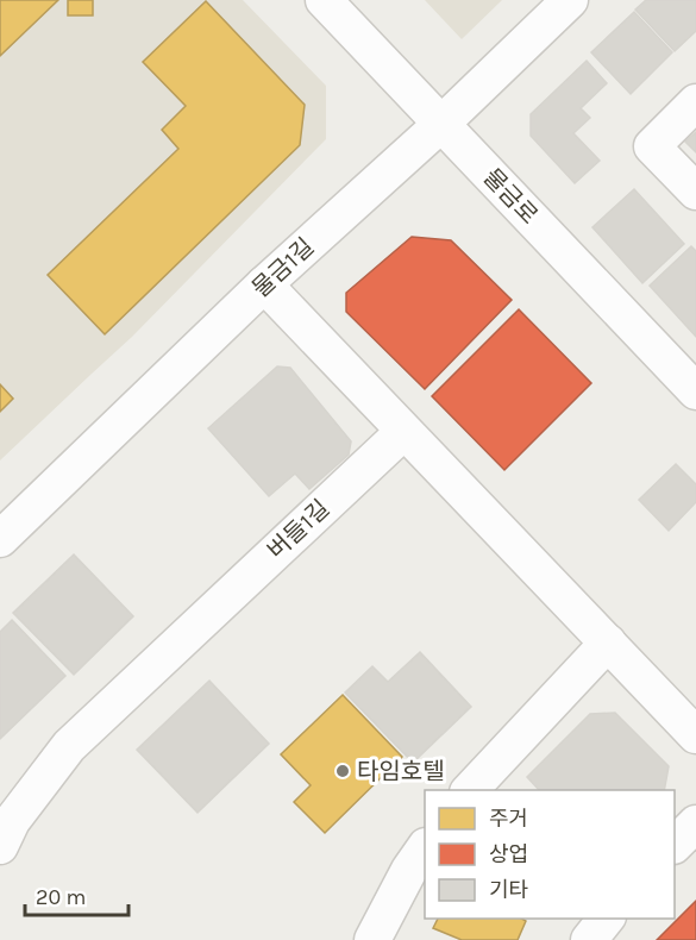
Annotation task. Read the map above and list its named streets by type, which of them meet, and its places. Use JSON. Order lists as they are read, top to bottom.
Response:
{
  "streets": {
    "street": ["물금로", "물금1길", "버들1길"]
  },
  "crossings": [
    ["물금로", "물금1길"]
  ],
  "places": ["타임호텔"],
  "legend": ["주거", "상업", "기타"],
  "scale_bar": "20 m"
}
